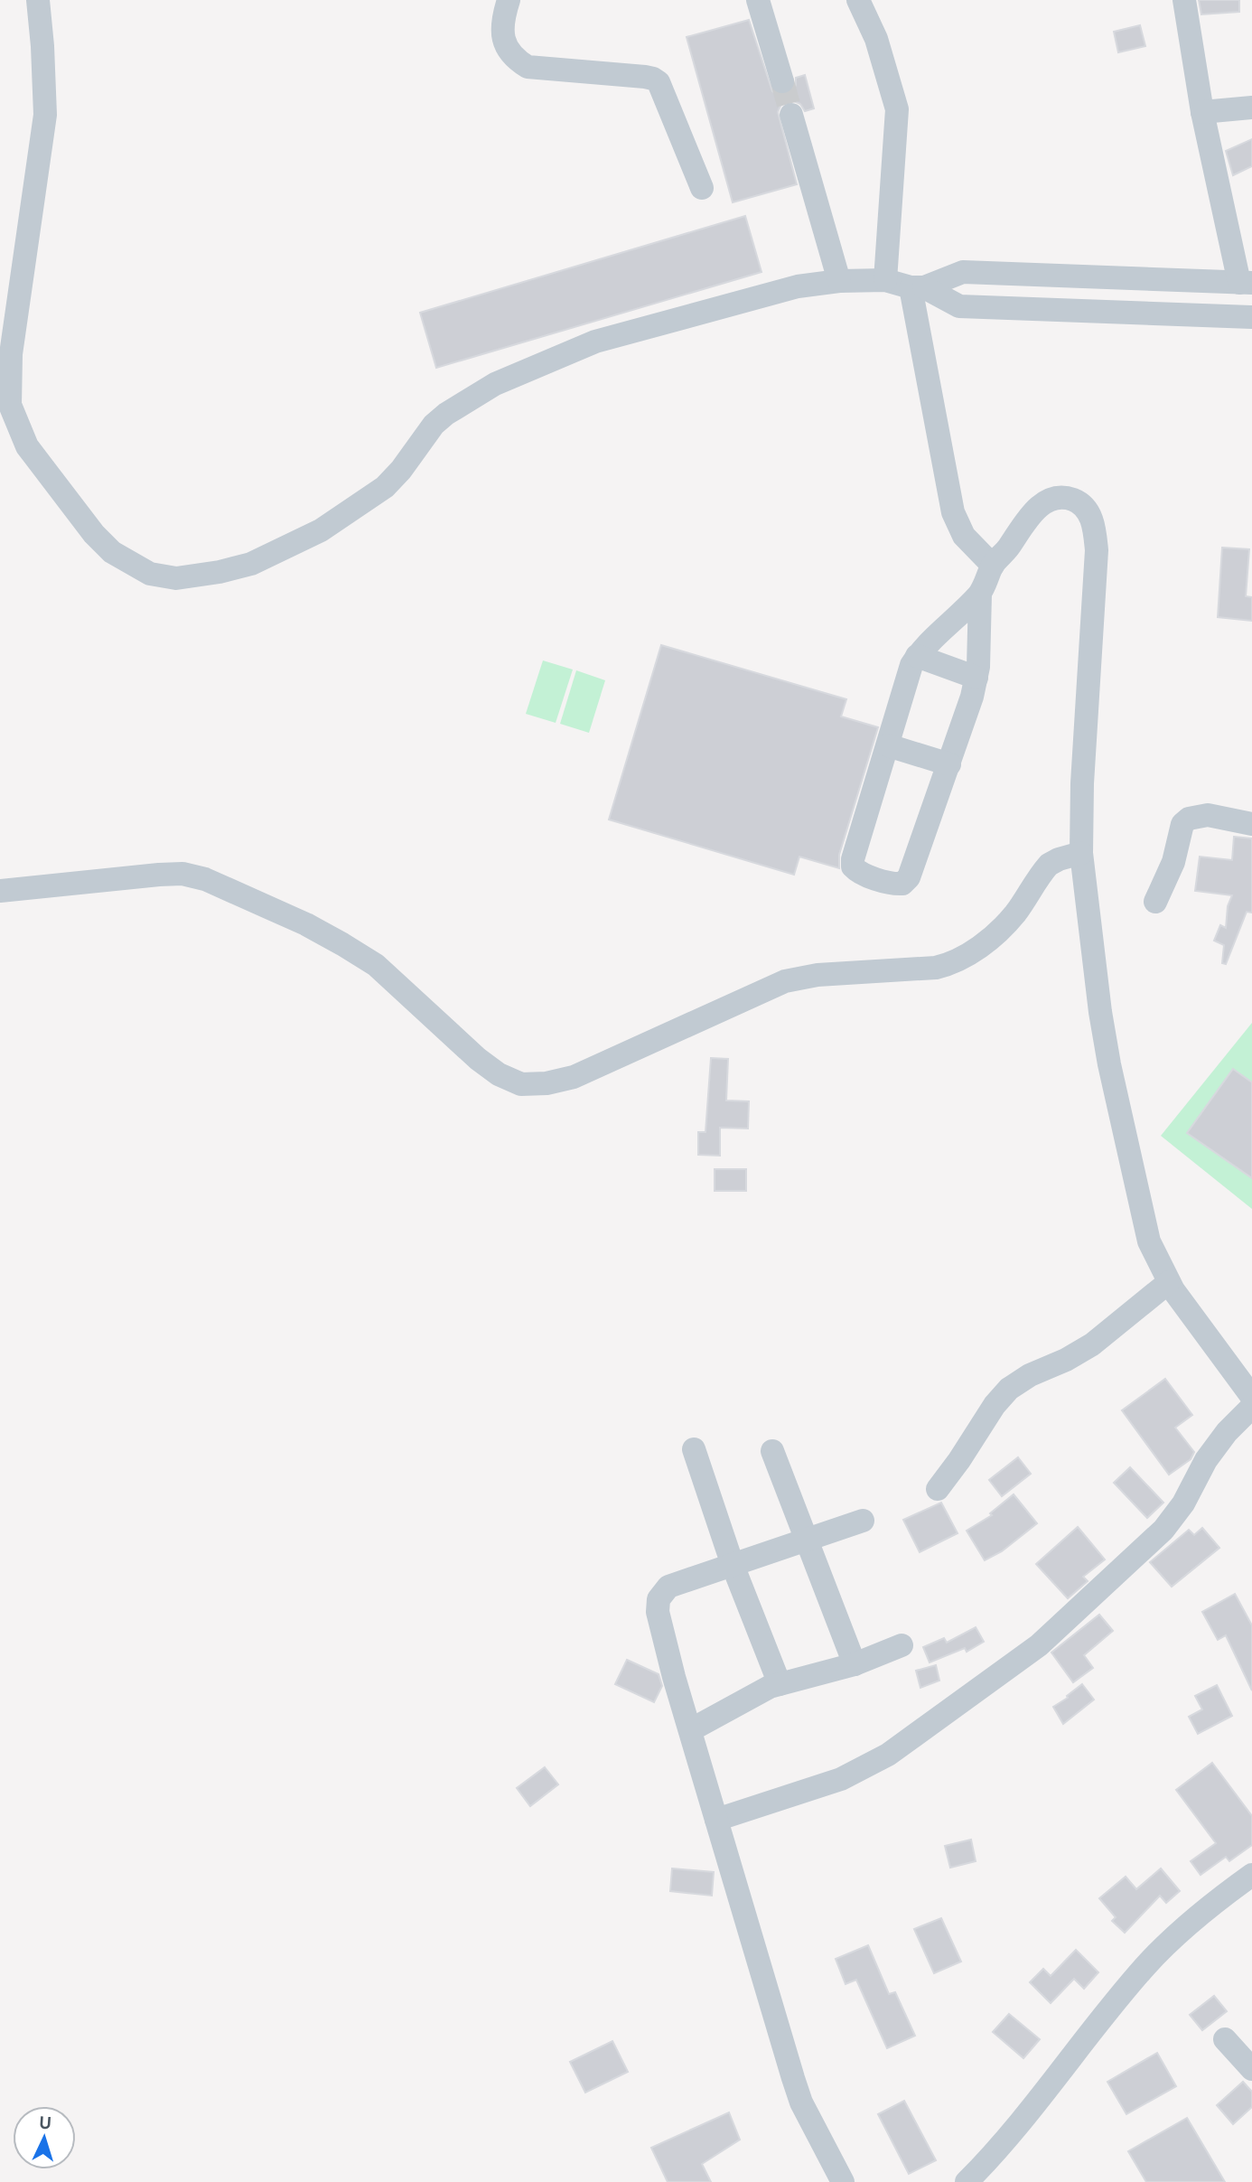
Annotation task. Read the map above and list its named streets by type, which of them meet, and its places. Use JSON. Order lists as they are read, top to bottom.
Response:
{
  "north": "top"
}
